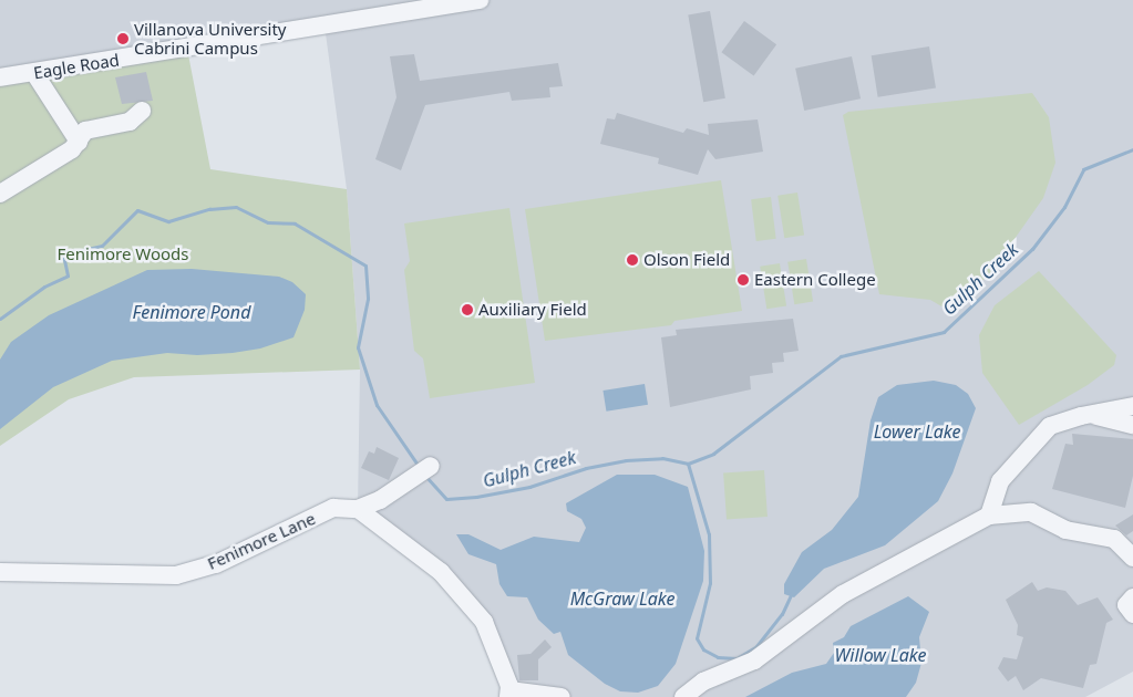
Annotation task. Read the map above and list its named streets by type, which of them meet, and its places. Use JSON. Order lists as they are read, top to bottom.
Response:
{
  "streets": {
    "street": ["Eagle Road", "Fenimore Lane"]
  },
  "water": [
    "Gulph Creek",
    "Fenimore Pond",
    "Lower Lake",
    "McGraw Lake",
    "Willow Lake"
  ],
  "parks": ["Fenimore Woods"],
  "places": [
    "Villanova University Cabrini Campus",
    "Olson Field",
    "Eastern College",
    "Auxiliary Field"
  ]
}
